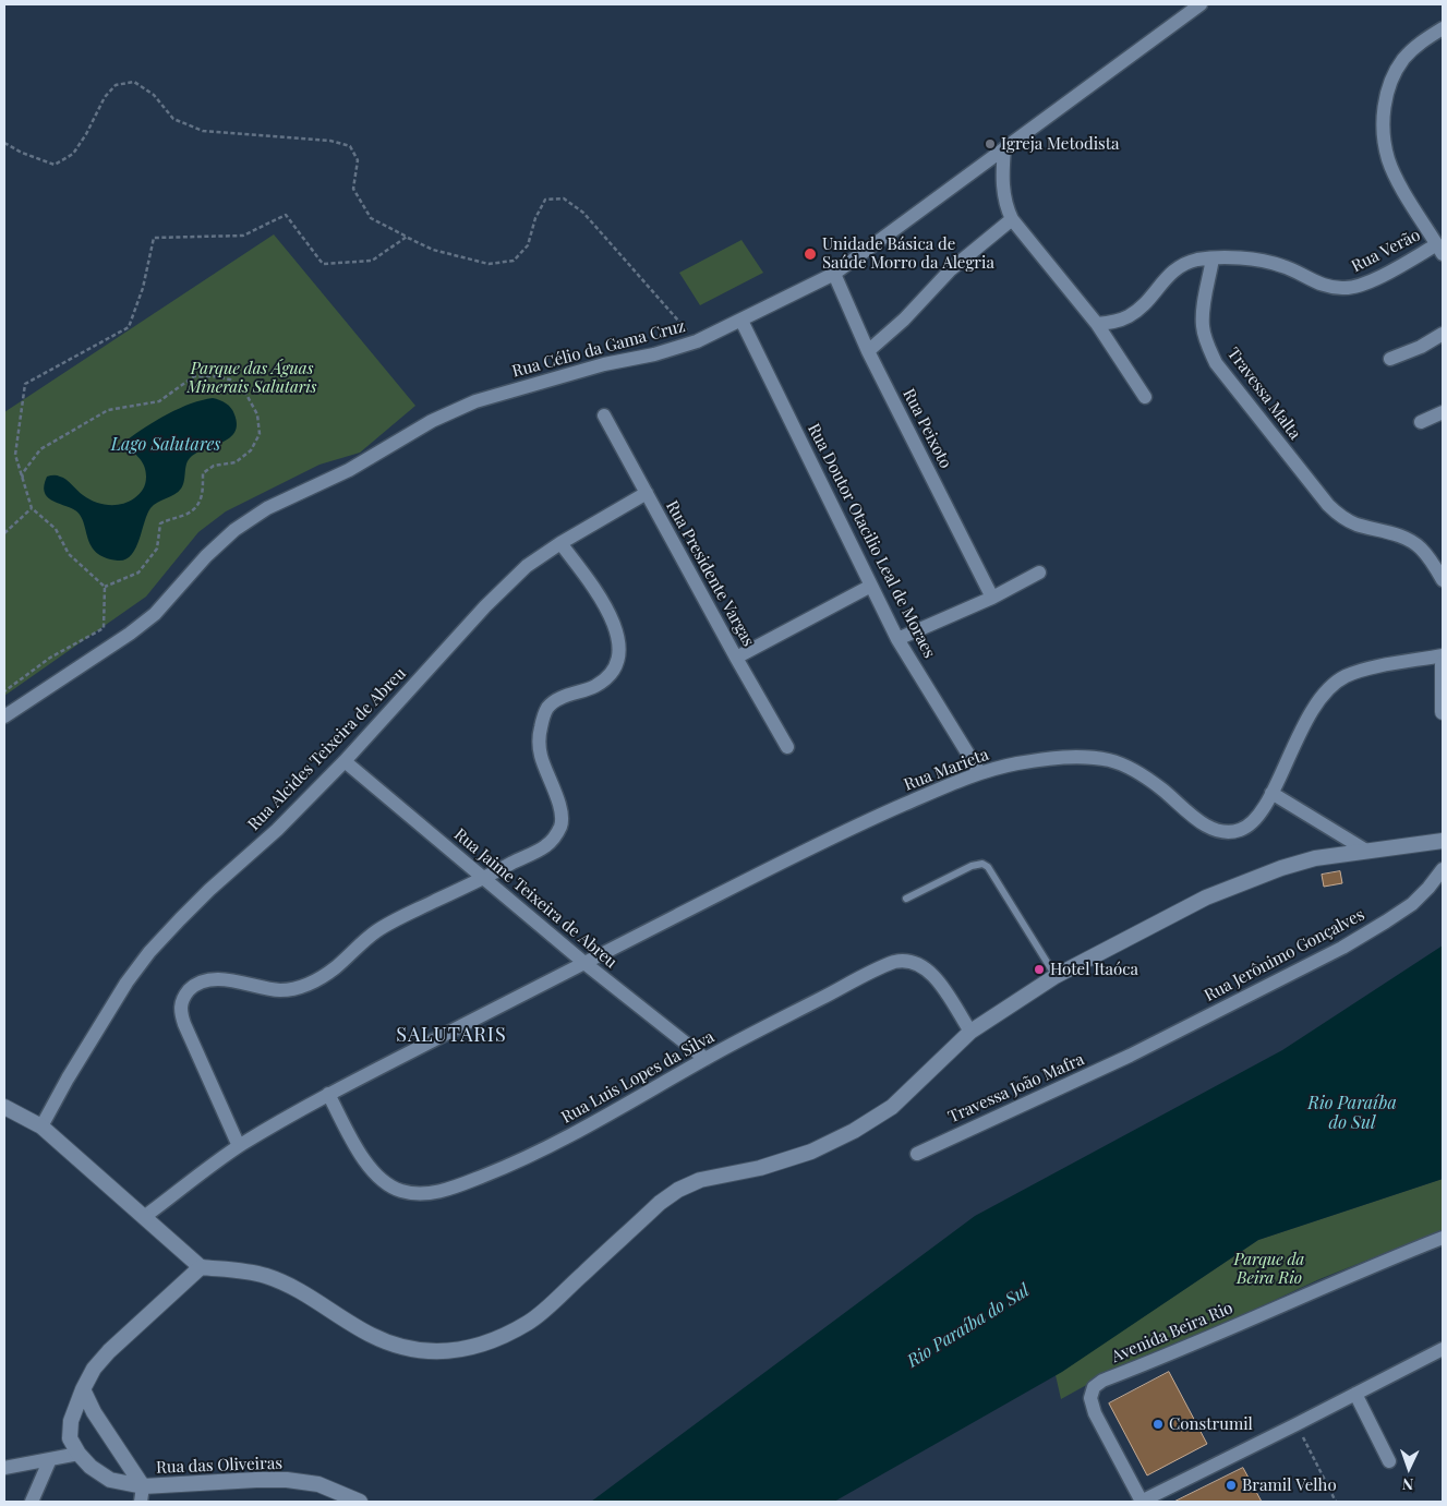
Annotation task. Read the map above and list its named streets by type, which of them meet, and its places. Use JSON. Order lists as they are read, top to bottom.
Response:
{
  "streets": {
    "main road": ["Rua das Oliveiras"],
    "street": [
      "Rua Verão",
      "Rua Célio da Gama Cruz",
      "Travessa Malta",
      "Rua Peixoto",
      "Rua Doutor Otacilio Leal de Moraes",
      "Rua Presidente Vargas",
      "Rua Alcides Teixeira de Abreu",
      "Rua Marieta",
      "Rua Jaime Teixeira de Abreu",
      "Rua Jerônimo Gonçalves",
      "Rua Luis Lopes da Silva",
      "Travessa João Mafra",
      "Avenida Beira Rio"
    ]
  },
  "crossings": [
    ["Rua Verão", "Travessa Malta"],
    ["Rua Célio da Gama Cruz", "Rua Peixoto"],
    ["Rua Célio da Gama Cruz", "Rua Doutor Otacilio Leal de Moraes"],
    ["Rua Doutor Otacilio Leal de Moraes", "Rua Marieta"],
    ["Rua Presidente Vargas", "Rua Alcides Teixeira de Abreu"],
    ["Rua Alcides Teixeira de Abreu", "Rua Jaime Teixeira de Abreu"],
    ["Rua Marieta", "Rua Jaime Teixeira de Abreu"],
    ["Rua Marieta", "Rua Luis Lopes da Silva"],
    ["Rua Jaime Teixeira de Abreu", "Rua Luis Lopes da Silva"],
    ["Rua Jerônimo Gonçalves", "Travessa João Mafra"]
  ],
  "districts": ["SALUTARIS"],
  "water": ["Lago Salutares", "Rio Paraíba do Sul"],
  "parks": ["Parque das Águas Minerais Salutaris", "Parque da Beira Rio"],
  "places": [
    "Igreja Metodista",
    "Unidade Básica de Saúde Morro da Alegria",
    "Hotel Itaóca",
    "Construmil",
    "Bramil Velho"
  ],
  "north": "bottom"
}
